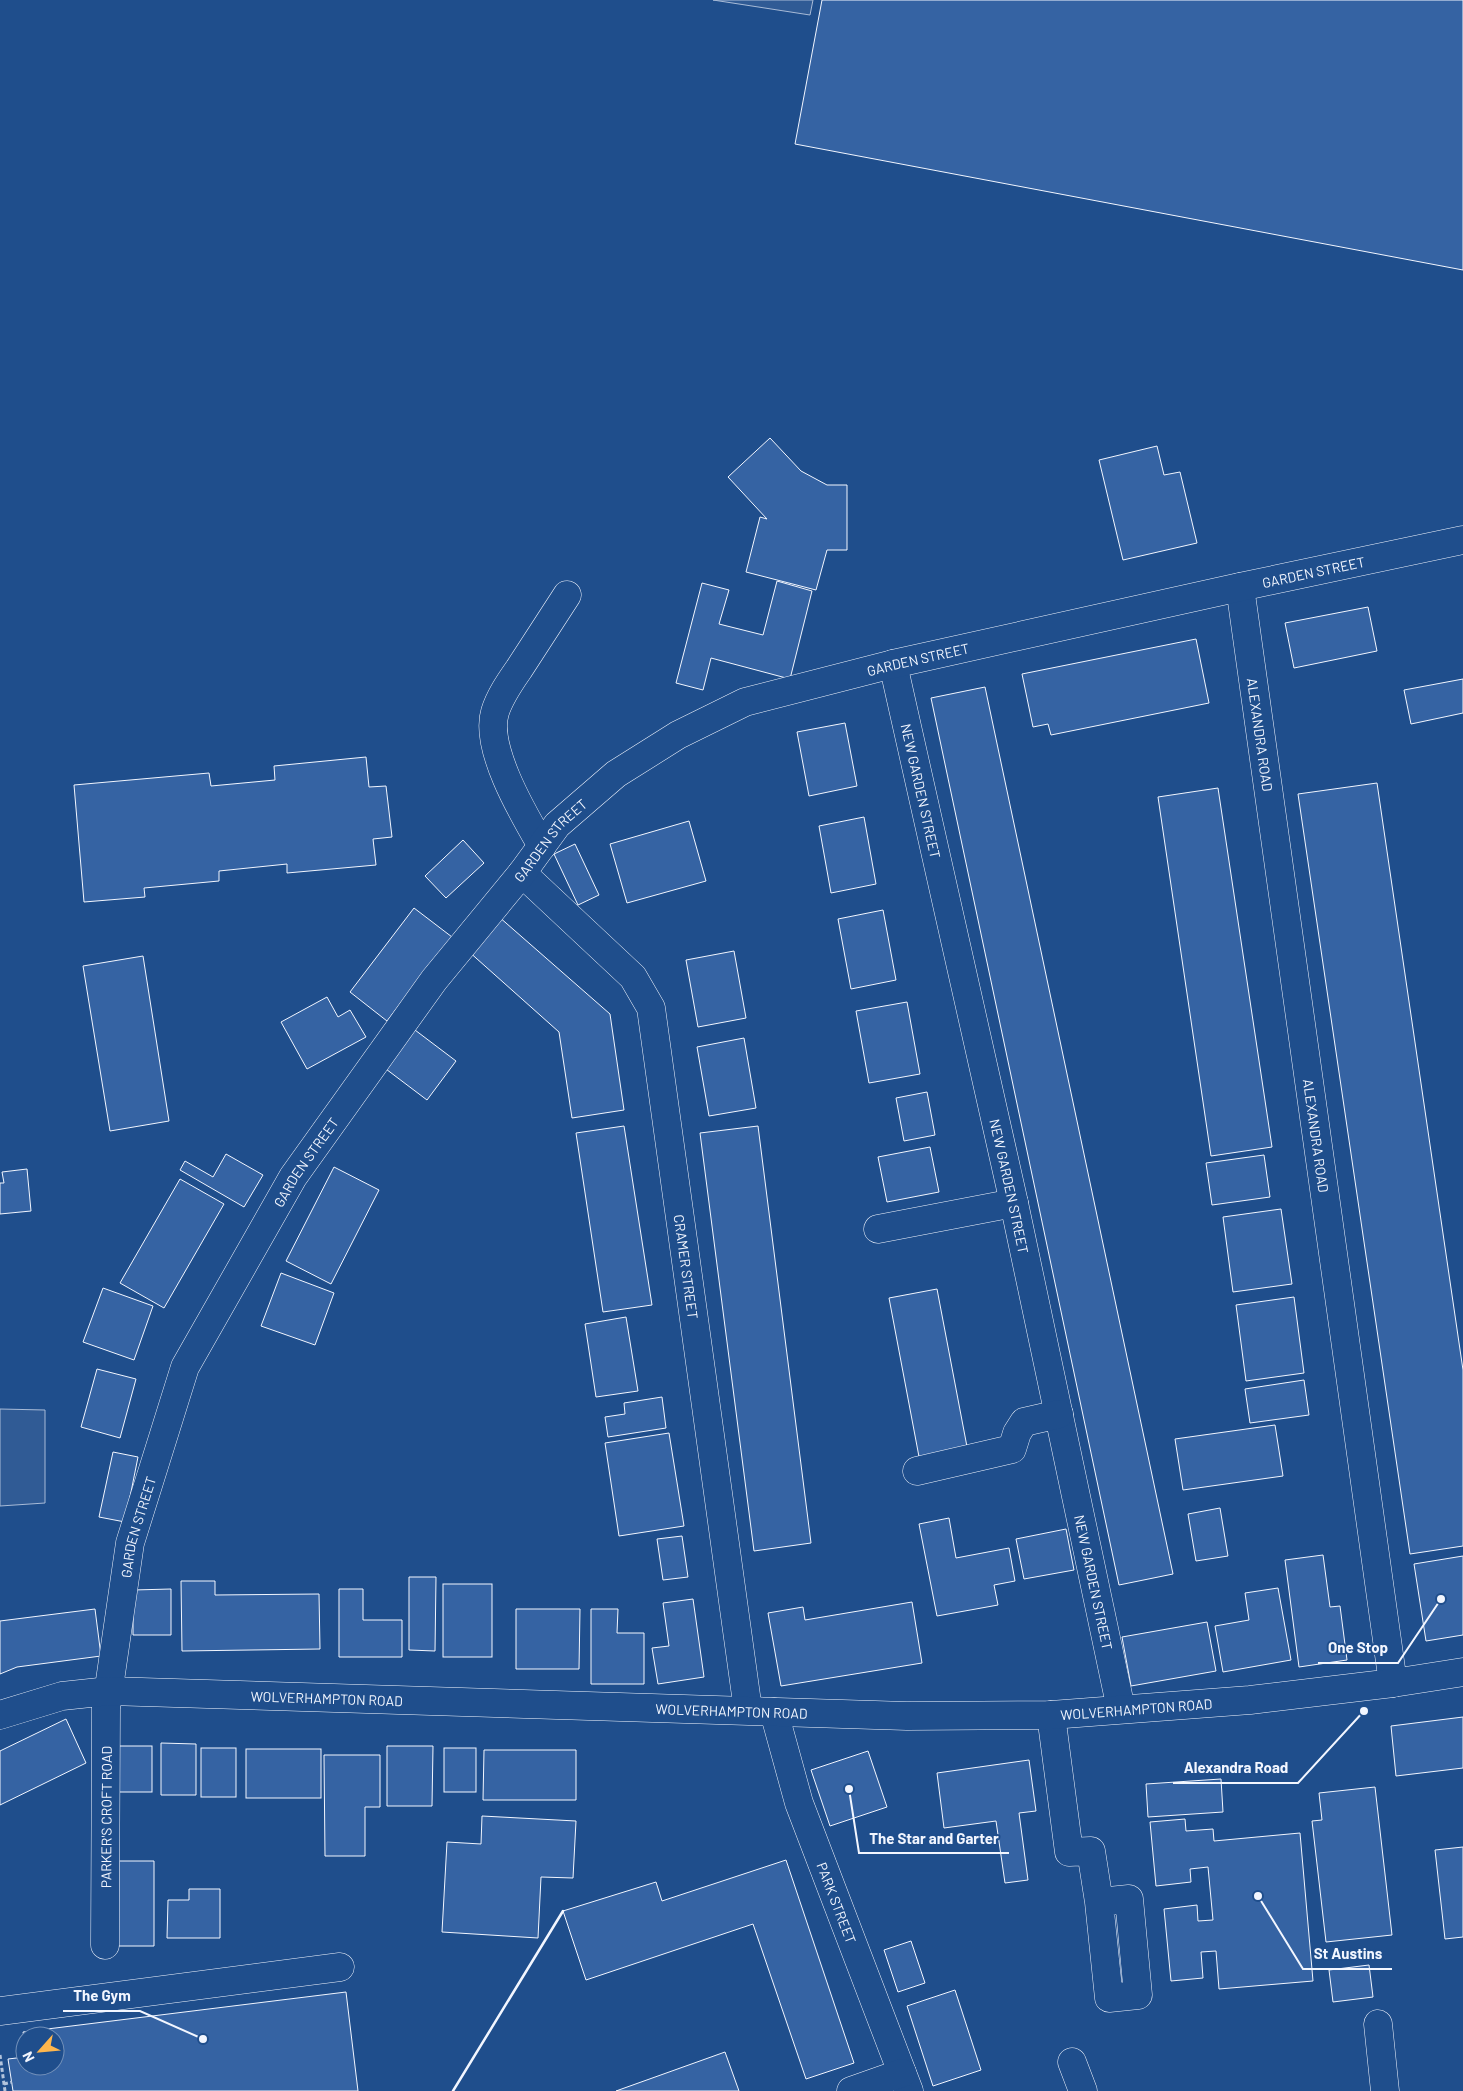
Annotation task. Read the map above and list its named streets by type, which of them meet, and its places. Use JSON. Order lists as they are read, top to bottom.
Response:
{
  "streets": {
    "main road": [
      "GARDEN STREET",
      "ALEXANDRA ROAD",
      "NEW GARDEN STREET",
      "CRAMER STREET",
      "WOLVERHAMPTON ROAD",
      "PARKER'S CROFT ROAD",
      "PARK STREET"
    ]
  },
  "crossings": [
    ["GARDEN STREET", "ALEXANDRA ROAD"],
    ["GARDEN STREET", "NEW GARDEN STREET"],
    ["GARDEN STREET", "CRAMER STREET"],
    ["GARDEN STREET", "WOLVERHAMPTON ROAD"],
    ["GARDEN STREET", "PARKER'S CROFT ROAD"],
    ["ALEXANDRA ROAD", "WOLVERHAMPTON ROAD"],
    ["NEW GARDEN STREET", "WOLVERHAMPTON ROAD"],
    ["CRAMER STREET", "WOLVERHAMPTON ROAD"],
    ["CRAMER STREET", "PARK STREET"],
    ["WOLVERHAMPTON ROAD", "PARKER'S CROFT ROAD"],
    ["WOLVERHAMPTON ROAD", "PARK STREET"]
  ],
  "places": [
    "One Stop",
    "Alexandra Road",
    "The Star and Garter",
    "St Austins",
    "The Gym"
  ],
  "north": "bottom left"
}
